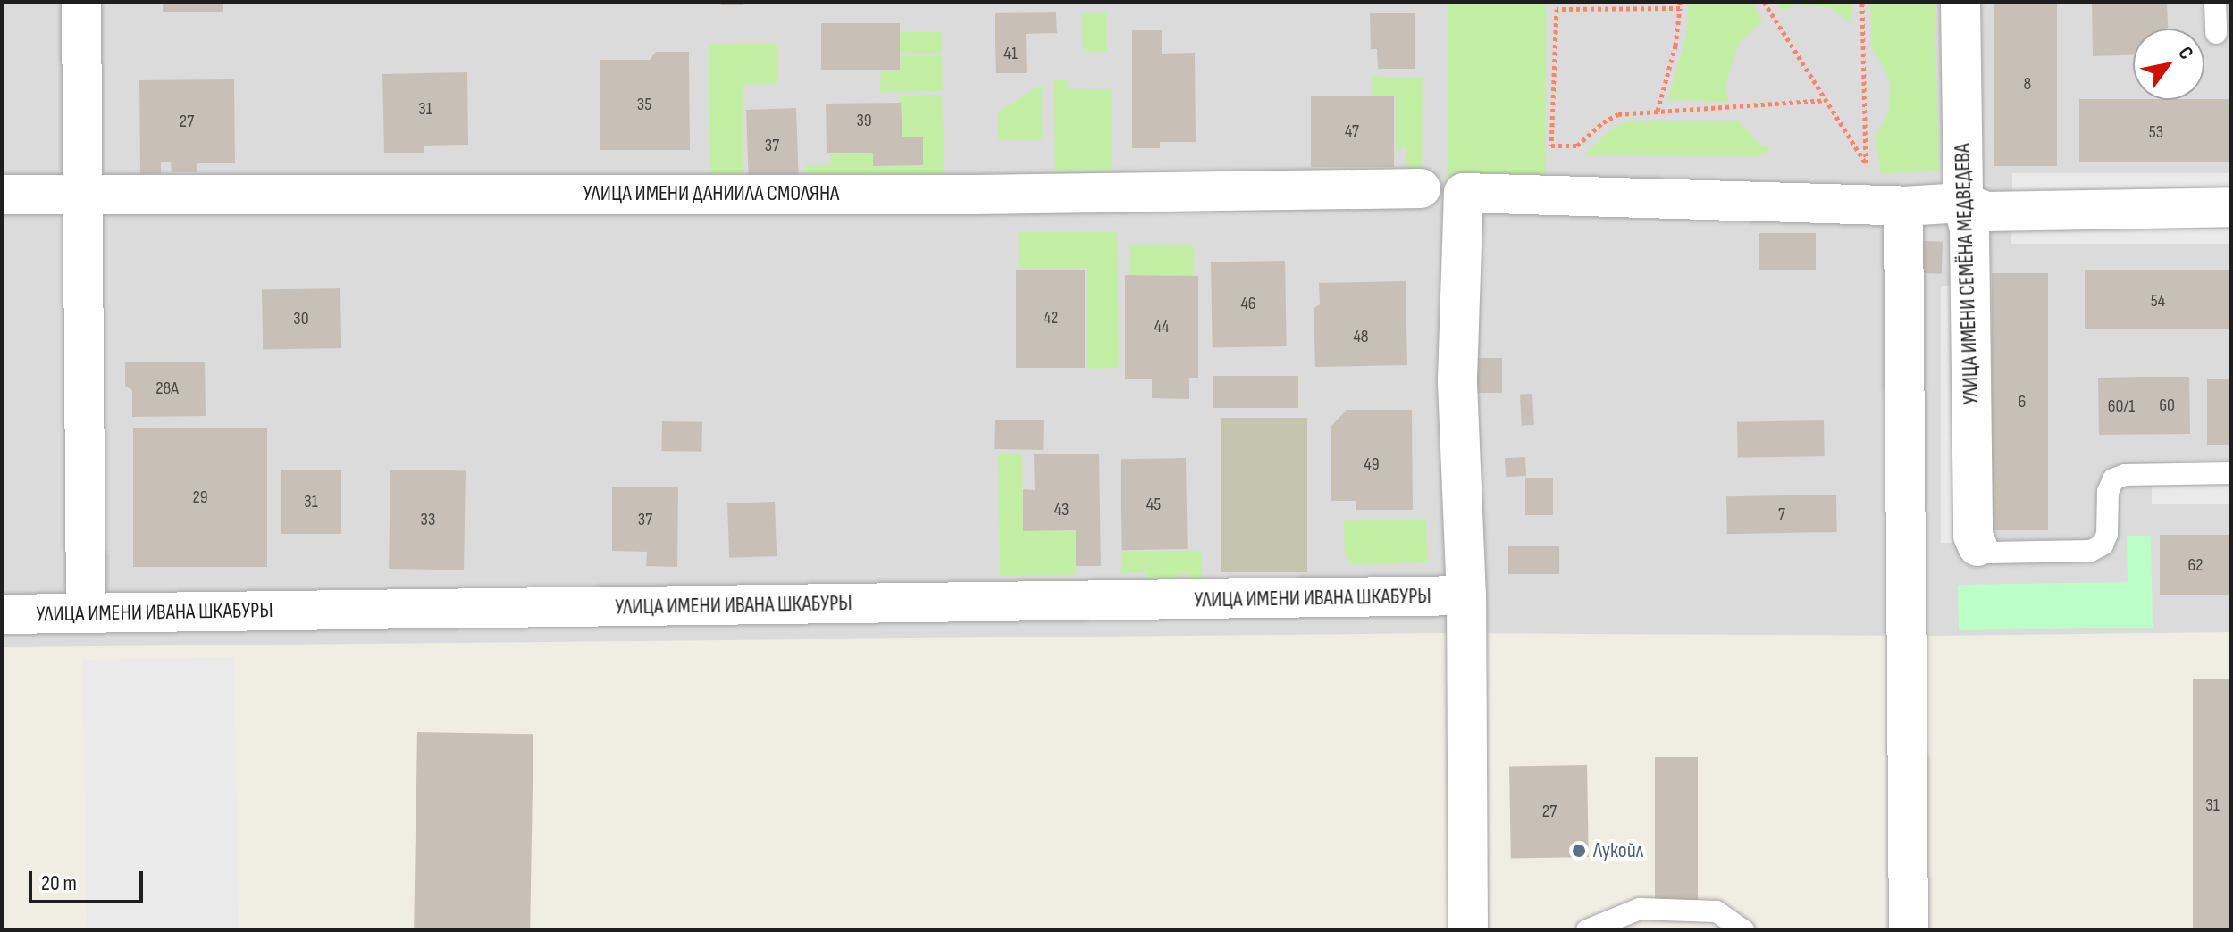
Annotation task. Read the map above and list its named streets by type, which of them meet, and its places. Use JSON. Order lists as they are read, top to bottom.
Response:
{
  "streets": {
    "street": ["УЛИЦА ИМЕНИ ДАНИИЛА СМОЛЯНА", "УЛИЦА ИМЕНИ СЕМЁНА МЕДВЕДЕВА", "УЛИЦА ИМЕНИ ИВАНА ШКАБУРЫ"]
  },
  "places": ["Лукойл"],
  "house_numbers": [
    "41",
    "8",
    "35",
    "31",
    "39",
    "27",
    "47",
    "53",
    "37",
    "54",
    "46",
    "42",
    "30",
    "44",
    "48",
    "28А",
    "6",
    "60",
    "60/1",
    "49",
    "29",
    "31",
    "45",
    "43",
    "7",
    "33",
    "37",
    "62",
    "31",
    "27"
  ],
  "scale_bar": "20 m",
  "north": "top right"
}
